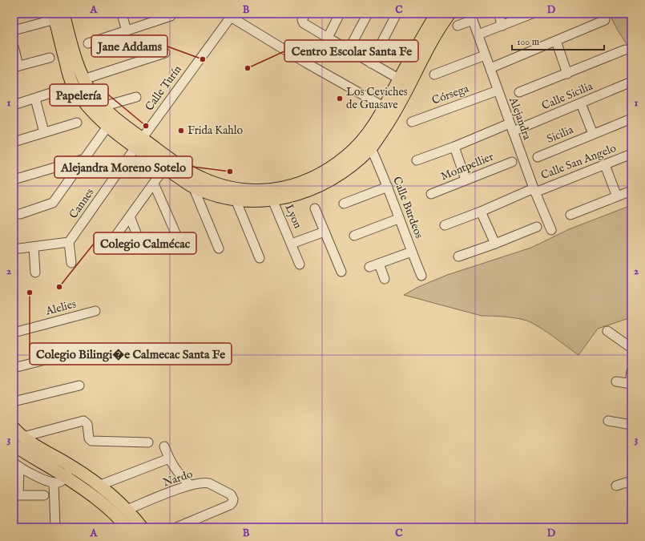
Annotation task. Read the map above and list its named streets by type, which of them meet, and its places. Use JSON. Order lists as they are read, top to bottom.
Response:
{
  "streets": {
    "street": [
      "Calle Turín",
      "Córsega",
      "Calle Sicilia",
      "Alejandra",
      "Sicilia",
      "Calle San Angelo",
      "Montpellier",
      "Cannes",
      "Calle Burdeos",
      "Lyon",
      "Alelies",
      "Nardo"
    ]
  },
  "crossings": [
    ["Calle Turín", "Cannes"],
    ["Córsega", "Alejandra"],
    ["Calle Sicilia", "Alejandra"],
    ["Calle Sicilia", "Sicilia"],
    ["Alejandra", "Calle San Angelo"]
  ],
  "places": [
    "Jane Addams",
    "Centro Escolar Santa Fe",
    "Los Ceviches de Guasave",
    "Papelería",
    "Frida Kahlo",
    "Alejandra Moreno Sotelo",
    "Colegio Calmécac",
    "Colegio Bilingi�e Calmecac Santa Fe"
  ],
  "scale_bar": "100 m",
  "grid": {
    "columns": [
      "A",
      "B",
      "C",
      "D"
    ],
    "rows": ["1", "2", "3"]
  }
}
